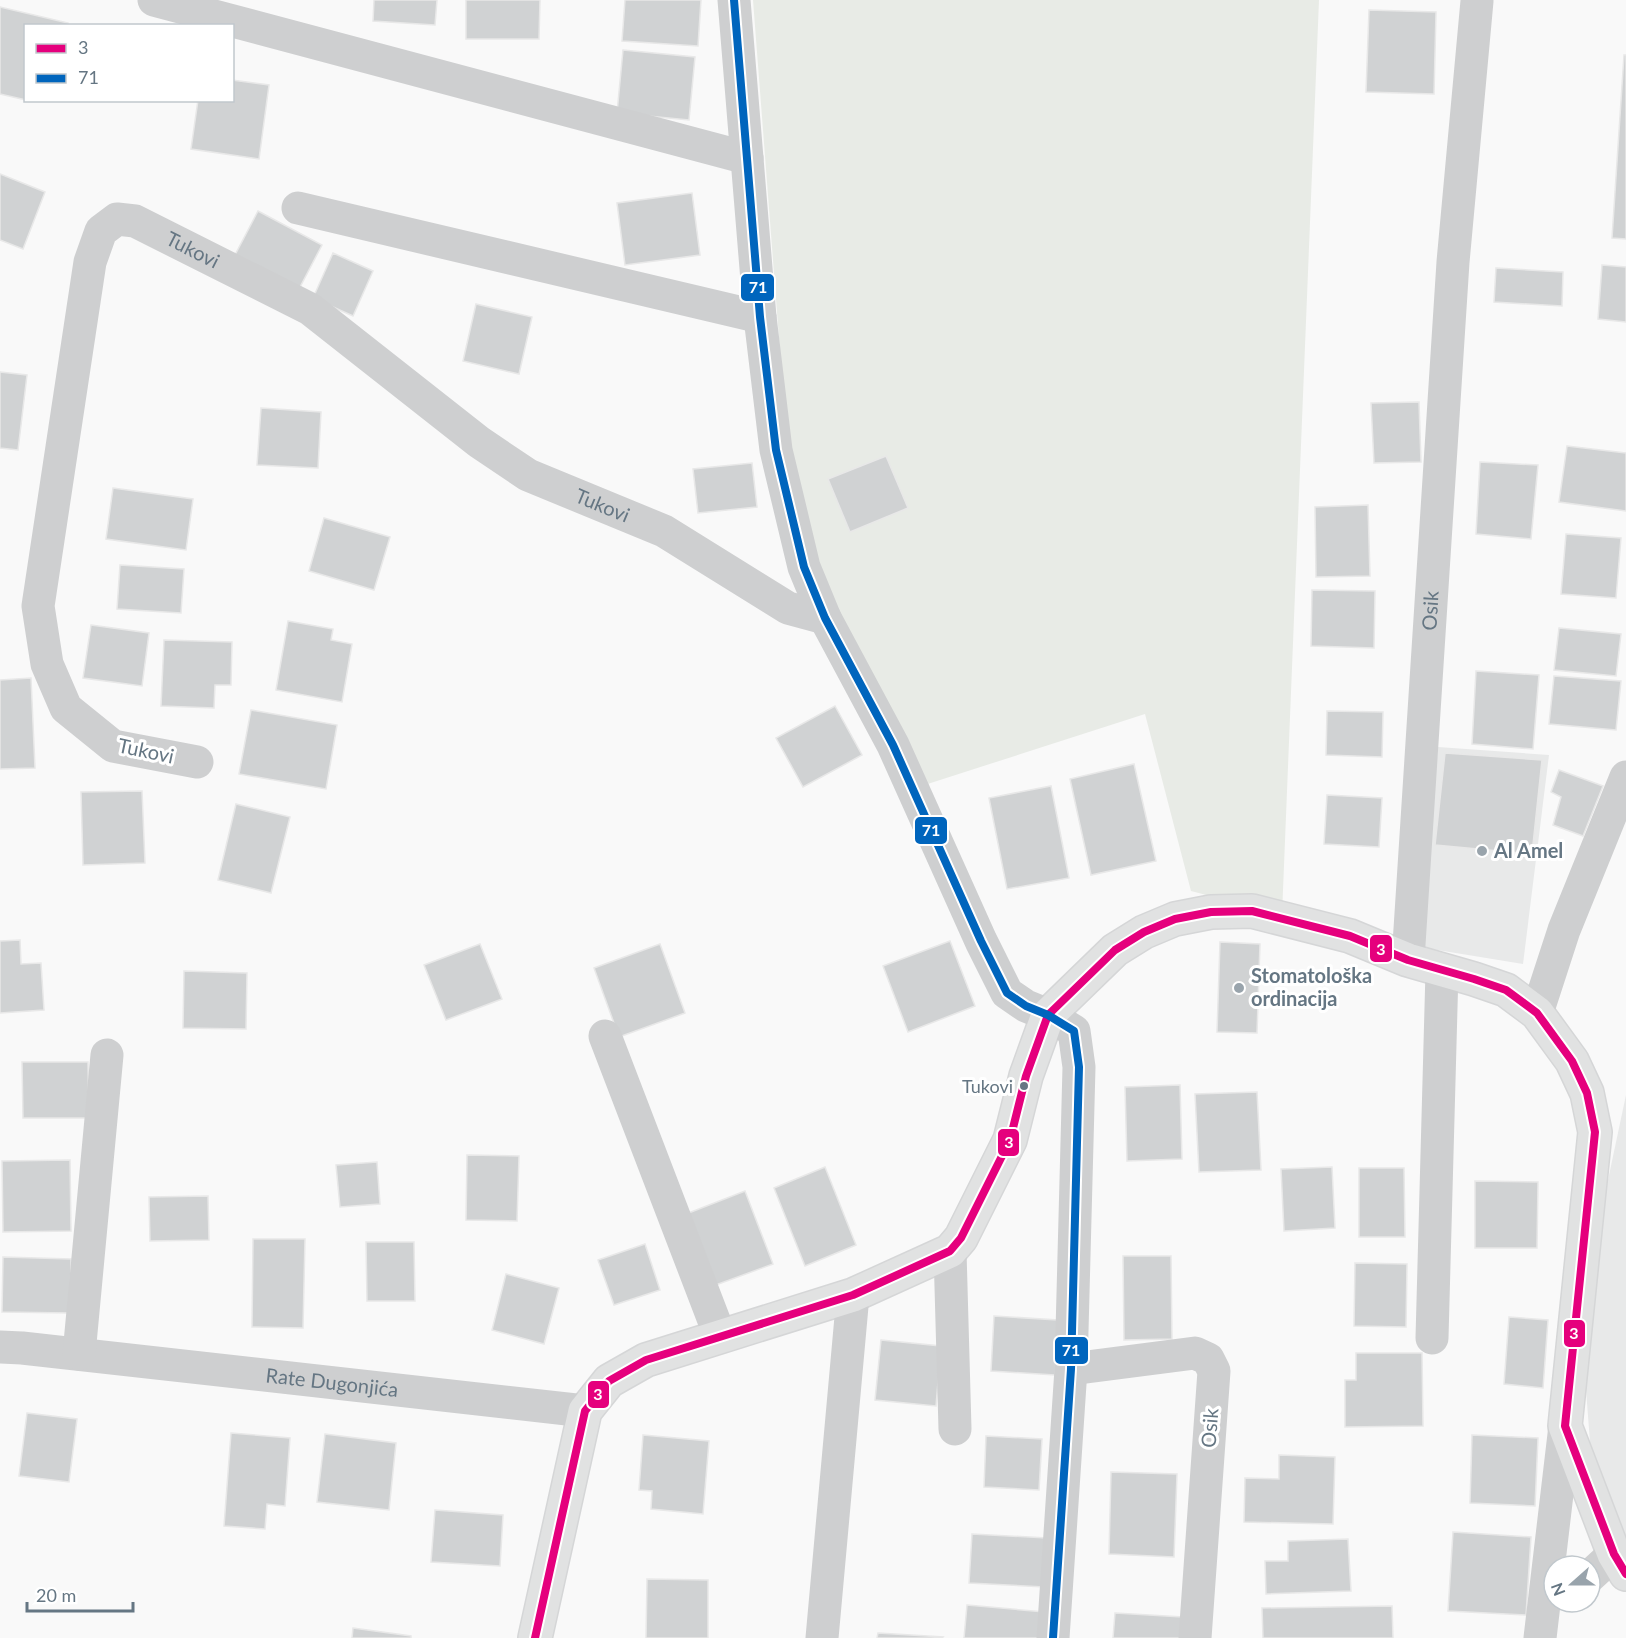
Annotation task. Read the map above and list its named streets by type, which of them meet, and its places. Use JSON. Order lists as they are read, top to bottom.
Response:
{
  "streets": {
    "street": ["Tukovi", "Osik", "Rate Dugonjića"]
  },
  "places": ["Al Amel", "Stomatološka ordinacija", "Tukovi"],
  "lines": ["transit line 71", "transit line 3"],
  "legend": ["3", "71"],
  "scale_bar": "20 m",
  "north": "left"
}
